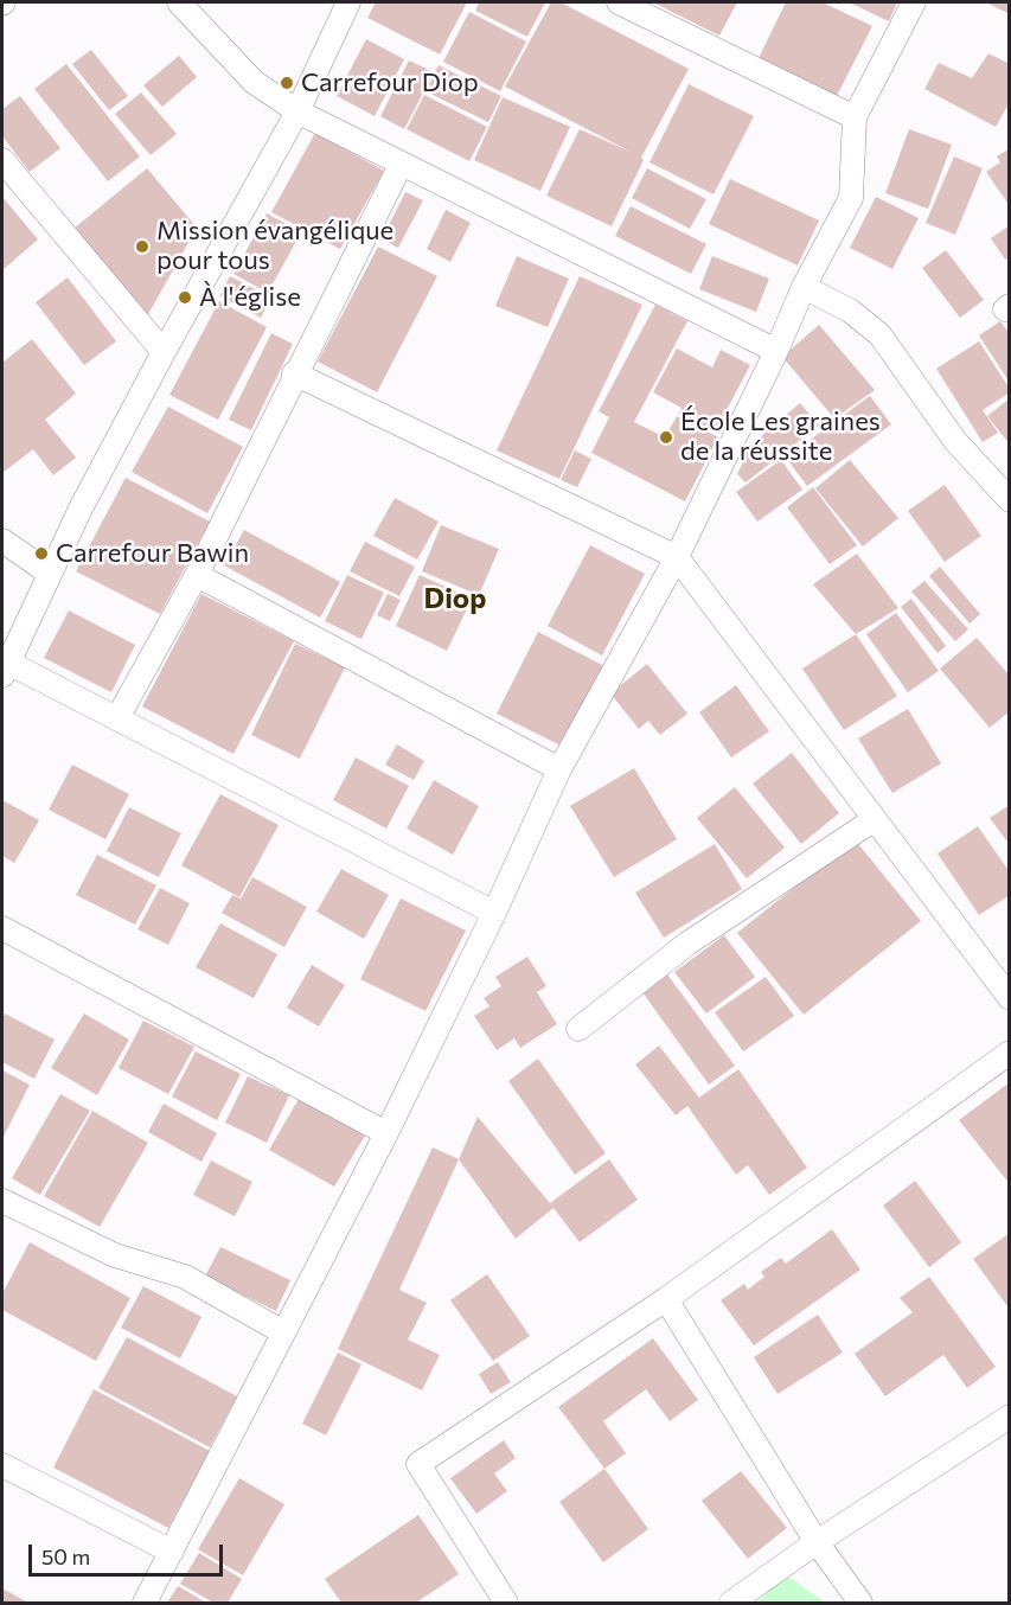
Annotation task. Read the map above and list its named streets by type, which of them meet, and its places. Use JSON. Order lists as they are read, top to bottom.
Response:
{
  "districts": ["Diop"],
  "places": [
    "Carrefour Diop",
    "Mission évangélique pour tous",
    "À l'église",
    "École Les graines de la réussite",
    "Carrefour Bawin"
  ],
  "scale_bar": "50 m"
}
